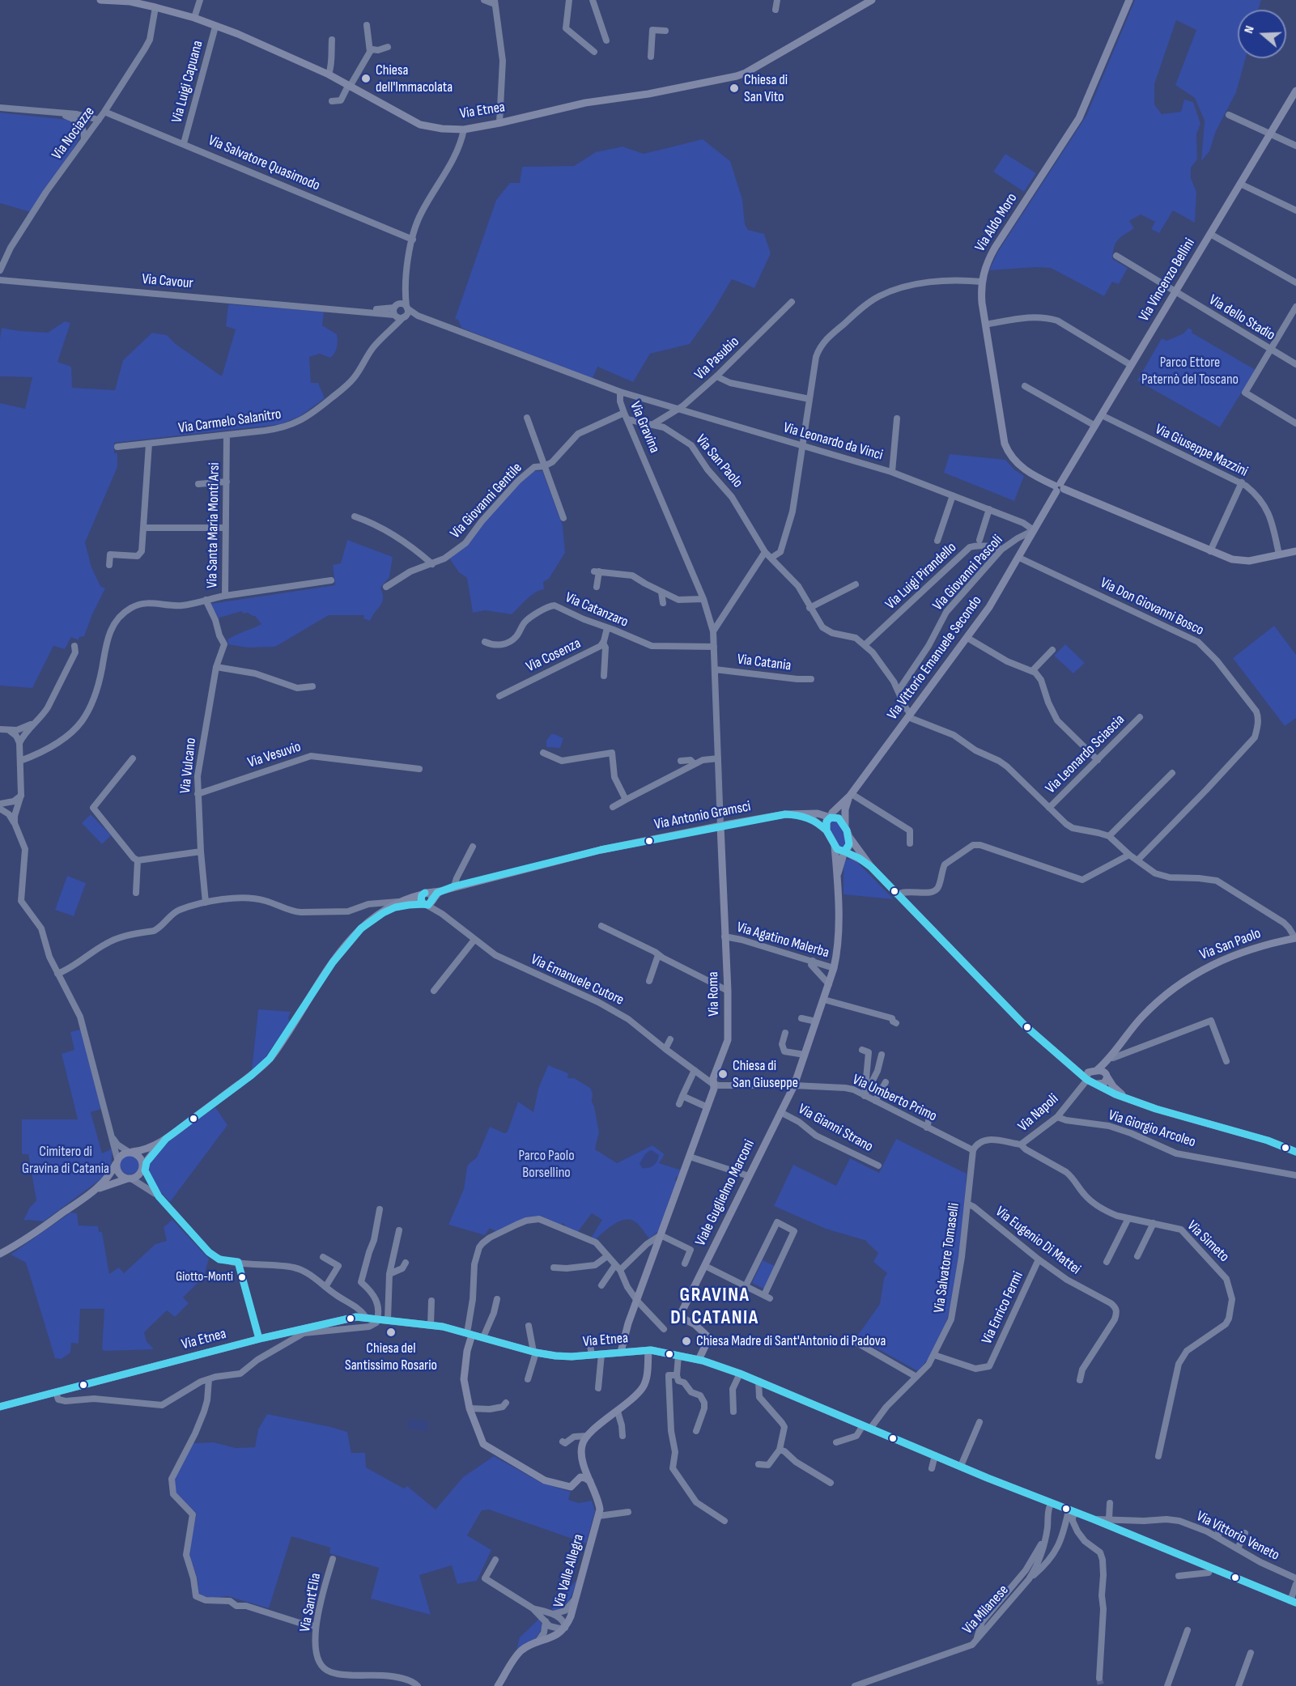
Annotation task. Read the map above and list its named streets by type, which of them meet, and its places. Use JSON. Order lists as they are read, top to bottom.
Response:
{
  "streets": {
    "main road": [
      "Via Etnea",
      "Via Aldo Moro",
      "Via Vincenzo Bellini",
      "Via San Paolo",
      "Via Vittorio Emanuele Secondo",
      "Via Antonio Gramsci",
      "Via Roma",
      "Viale Guglielmo Marconi",
      "Via Valle Allegra"
    ],
    "street": [
      "Via Luigi Capuana",
      "Via Nociazze",
      "Via Salvatore Quasimodo",
      "Via Cavour",
      "Via dello Stadio",
      "Via Pasubio",
      "Via Carmelo Salanitro",
      "Via Gravina",
      "Via Leonardo da Vinci",
      "Via Giuseppe Mazzini",
      "Via Giovanni Gentile",
      "Via Santa Maria Monti Arsi",
      "Via Giovanni Pascoli",
      "Via Luigi Pirandello",
      "Via Don Giovanni Bosco",
      "Via Catanzaro",
      "Via Cosenza",
      "Via Catania",
      "Via Leonardo Sciascia",
      "Via Vesuvio",
      "Via Vulcano",
      "Via Agatino Malerba",
      "Via Emanuele Cutore",
      "Via Umberto Primo",
      "Via Napoli",
      "Via Gianni Strano",
      "Via Giorgio Arcoleo",
      "Via Eugenio Di Mattei",
      "Via Simeto",
      "Via Salvatore Tomaselli",
      "Via Enrico Fermi",
      "Via Vittorio Veneto",
      "Via Sant'Elia",
      "Via Milanese"
    ]
  },
  "crossings": [
    ["Via Luigi Capuana", "Via Etnea"],
    ["Via Luigi Capuana", "Via Salvatore Quasimodo"],
    ["Via Etnea", "Via Nociazze"],
    ["Via Etnea", "Via Roma"],
    ["Via Etnea", "Viale Guglielmo Marconi"],
    ["Via Etnea", "Via Salvatore Tomaselli"],
    ["Via Etnea", "Via Vittorio Veneto"],
    ["Via Etnea", "Via Milanese"],
    ["Via Nociazze", "Via Salvatore Quasimodo"],
    ["Via Aldo Moro", "Via Vincenzo Bellini"],
    ["Via Aldo Moro", "Via Giuseppe Mazzini"],
    ["Via Vincenzo Bellini", "Via dello Stadio"],
    ["Via Vincenzo Bellini", "Via Leonardo da Vinci"],
    ["Via Vincenzo Bellini", "Via Giuseppe Mazzini"],
    ["Via Vincenzo Bellini", "Via Giovanni Pascoli"],
    ["Via Vincenzo Bellini", "Via Vittorio Emanuele Secondo"],
    ["Via Pasubio", "Via Leonardo da Vinci"],
    ["Via Pasubio", "Via San Paolo"],
    ["Via Carmelo Salanitro", "Via Gravina"],
    ["Via Carmelo Salanitro", "Via Santa Maria Monti Arsi"],
    ["Via Gravina", "Via Leonardo da Vinci"],
    ["Via Gravina", "Via San Paolo"],
    ["Via Gravina", "Via Giovanni Gentile"],
    ["Via Gravina", "Via Roma"],
    ["Via Leonardo da Vinci", "Via Giovanni Pascoli"],
    ["Via Leonardo da Vinci", "Via Vittorio Emanuele Secondo"],
    ["Via San Paolo", "Via Giovanni Gentile"],
    ["Via San Paolo", "Via Luigi Pirandello"],
    ["Via Santa Maria Monti Arsi", "Via Vulcano"],
    ["Via Giovanni Pascoli", "Via Luigi Pirandello"],
    ["Via Giovanni Pascoli", "Via Vittorio Emanuele Secondo"],
    ["Via Don Giovanni Bosco", "Via Vittorio Emanuele Secondo"],
    ["Via Catanzaro", "Via Cosenza"],
    ["Via Catanzaro", "Via Roma"],
    ["Via Vittorio Emanuele Secondo", "Via Antonio Gramsci"],
    ["Via Catania", "Via Roma"],
    ["Via Vesuvio", "Via Vulcano"],
    ["Via Antonio Gramsci", "Via Roma"],
    ["Via Agatino Malerba", "Via Roma"],
    ["Via Emanuele Cutore", "Via Roma"],
    ["Via Emanuele Cutore", "Via Umberto Primo"],
    ["Via Roma", "Via Umberto Primo"],
    ["Via Umberto Primo", "Via Napoli"],
    ["Via Umberto Primo", "Viale Guglielmo Marconi"],
    ["Via Umberto Primo", "Via Salvatore Tomaselli"],
    ["Via Napoli", "Via Giorgio Arcoleo"],
    ["Via Napoli", "Via Simeto"],
    ["Via Napoli", "Via Salvatore Tomaselli"],
    ["Via Gianni Strano", "Viale Guglielmo Marconi"],
    ["Via Eugenio Di Mattei", "Via Salvatore Tomaselli"],
    ["Via Eugenio Di Mattei", "Via Enrico Fermi"],
    ["Via Salvatore Tomaselli", "Via Enrico Fermi"]
  ],
  "districts": ["GRAVINA DI CATANIA"],
  "parks": ["Parco Ettore Paternò del Toscano", "Cimitero di Gravina di Catania", "Parco Paolo Borsellino"],
  "places": [
    "Chiesa dell'Immacolata",
    "Chiesa di San Vito",
    "Chiesa di San Giuseppe",
    "Giotto-Monti",
    "Chiesa del Santissimo Rosario",
    "Chiesa Madre di Sant'Antonio di Padova"
  ],
  "north": "left"
}
